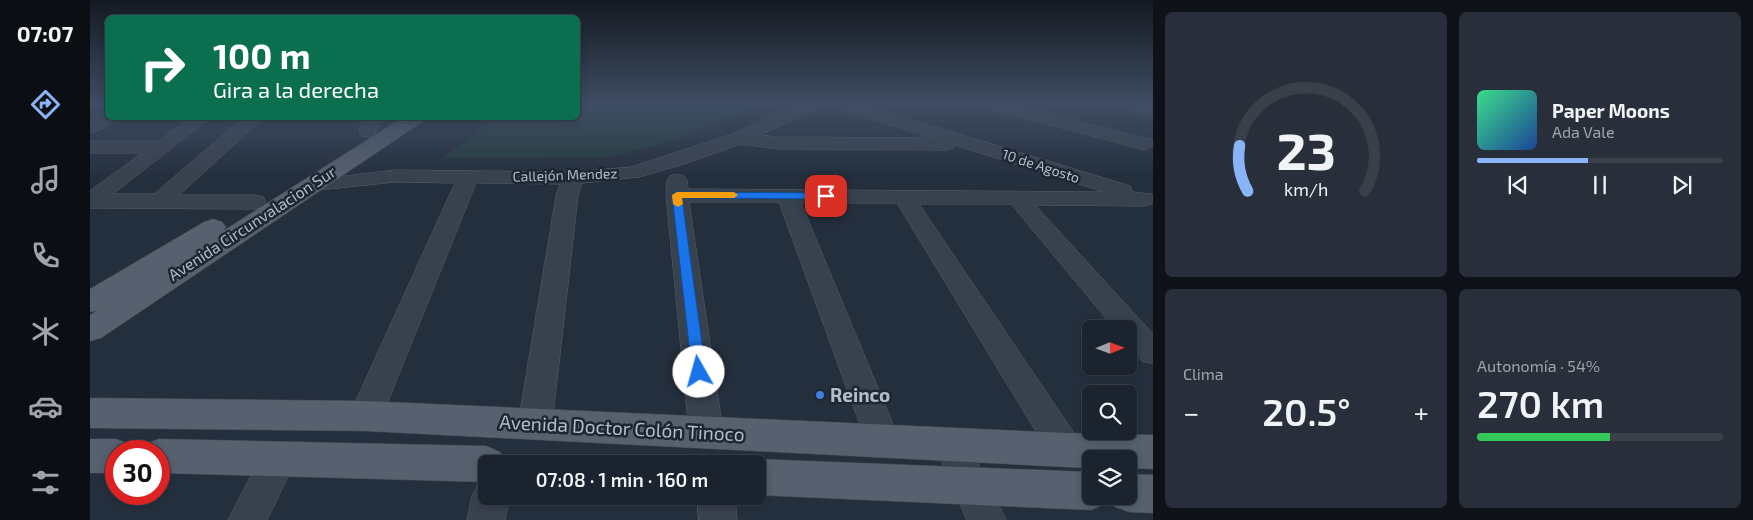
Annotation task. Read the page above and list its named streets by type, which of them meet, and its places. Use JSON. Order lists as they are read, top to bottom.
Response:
{
  "streets": {
    "main road": ["Avenida Circunvalacion Sur", "Avenida Doctor Colón Tinoco"],
    "street": ["10 de Agosto", "Callejón Mendez"]
  },
  "crossings": [
    ["Callejón Mendez", "Avenida Circunvalacion Sur"]
  ],
  "places": ["Reinco"],
  "north": "right",
  "page": {
    "tabs": "07:07",
    "turn": ["100 m", "Gira a la derecha"],
    "song": ["Paper Moons", "Ada Vale"],
    "tile": [
      "Clima",
      ["Autonomía · 54%", "270 km"]
    ],
    "heat": ["−", "20.5°", "+"],
    "limit": "30",
    "trip": "07:08 · 1 min · 160 m",
    "gauge": ["23", "km/h"]
  }
}
